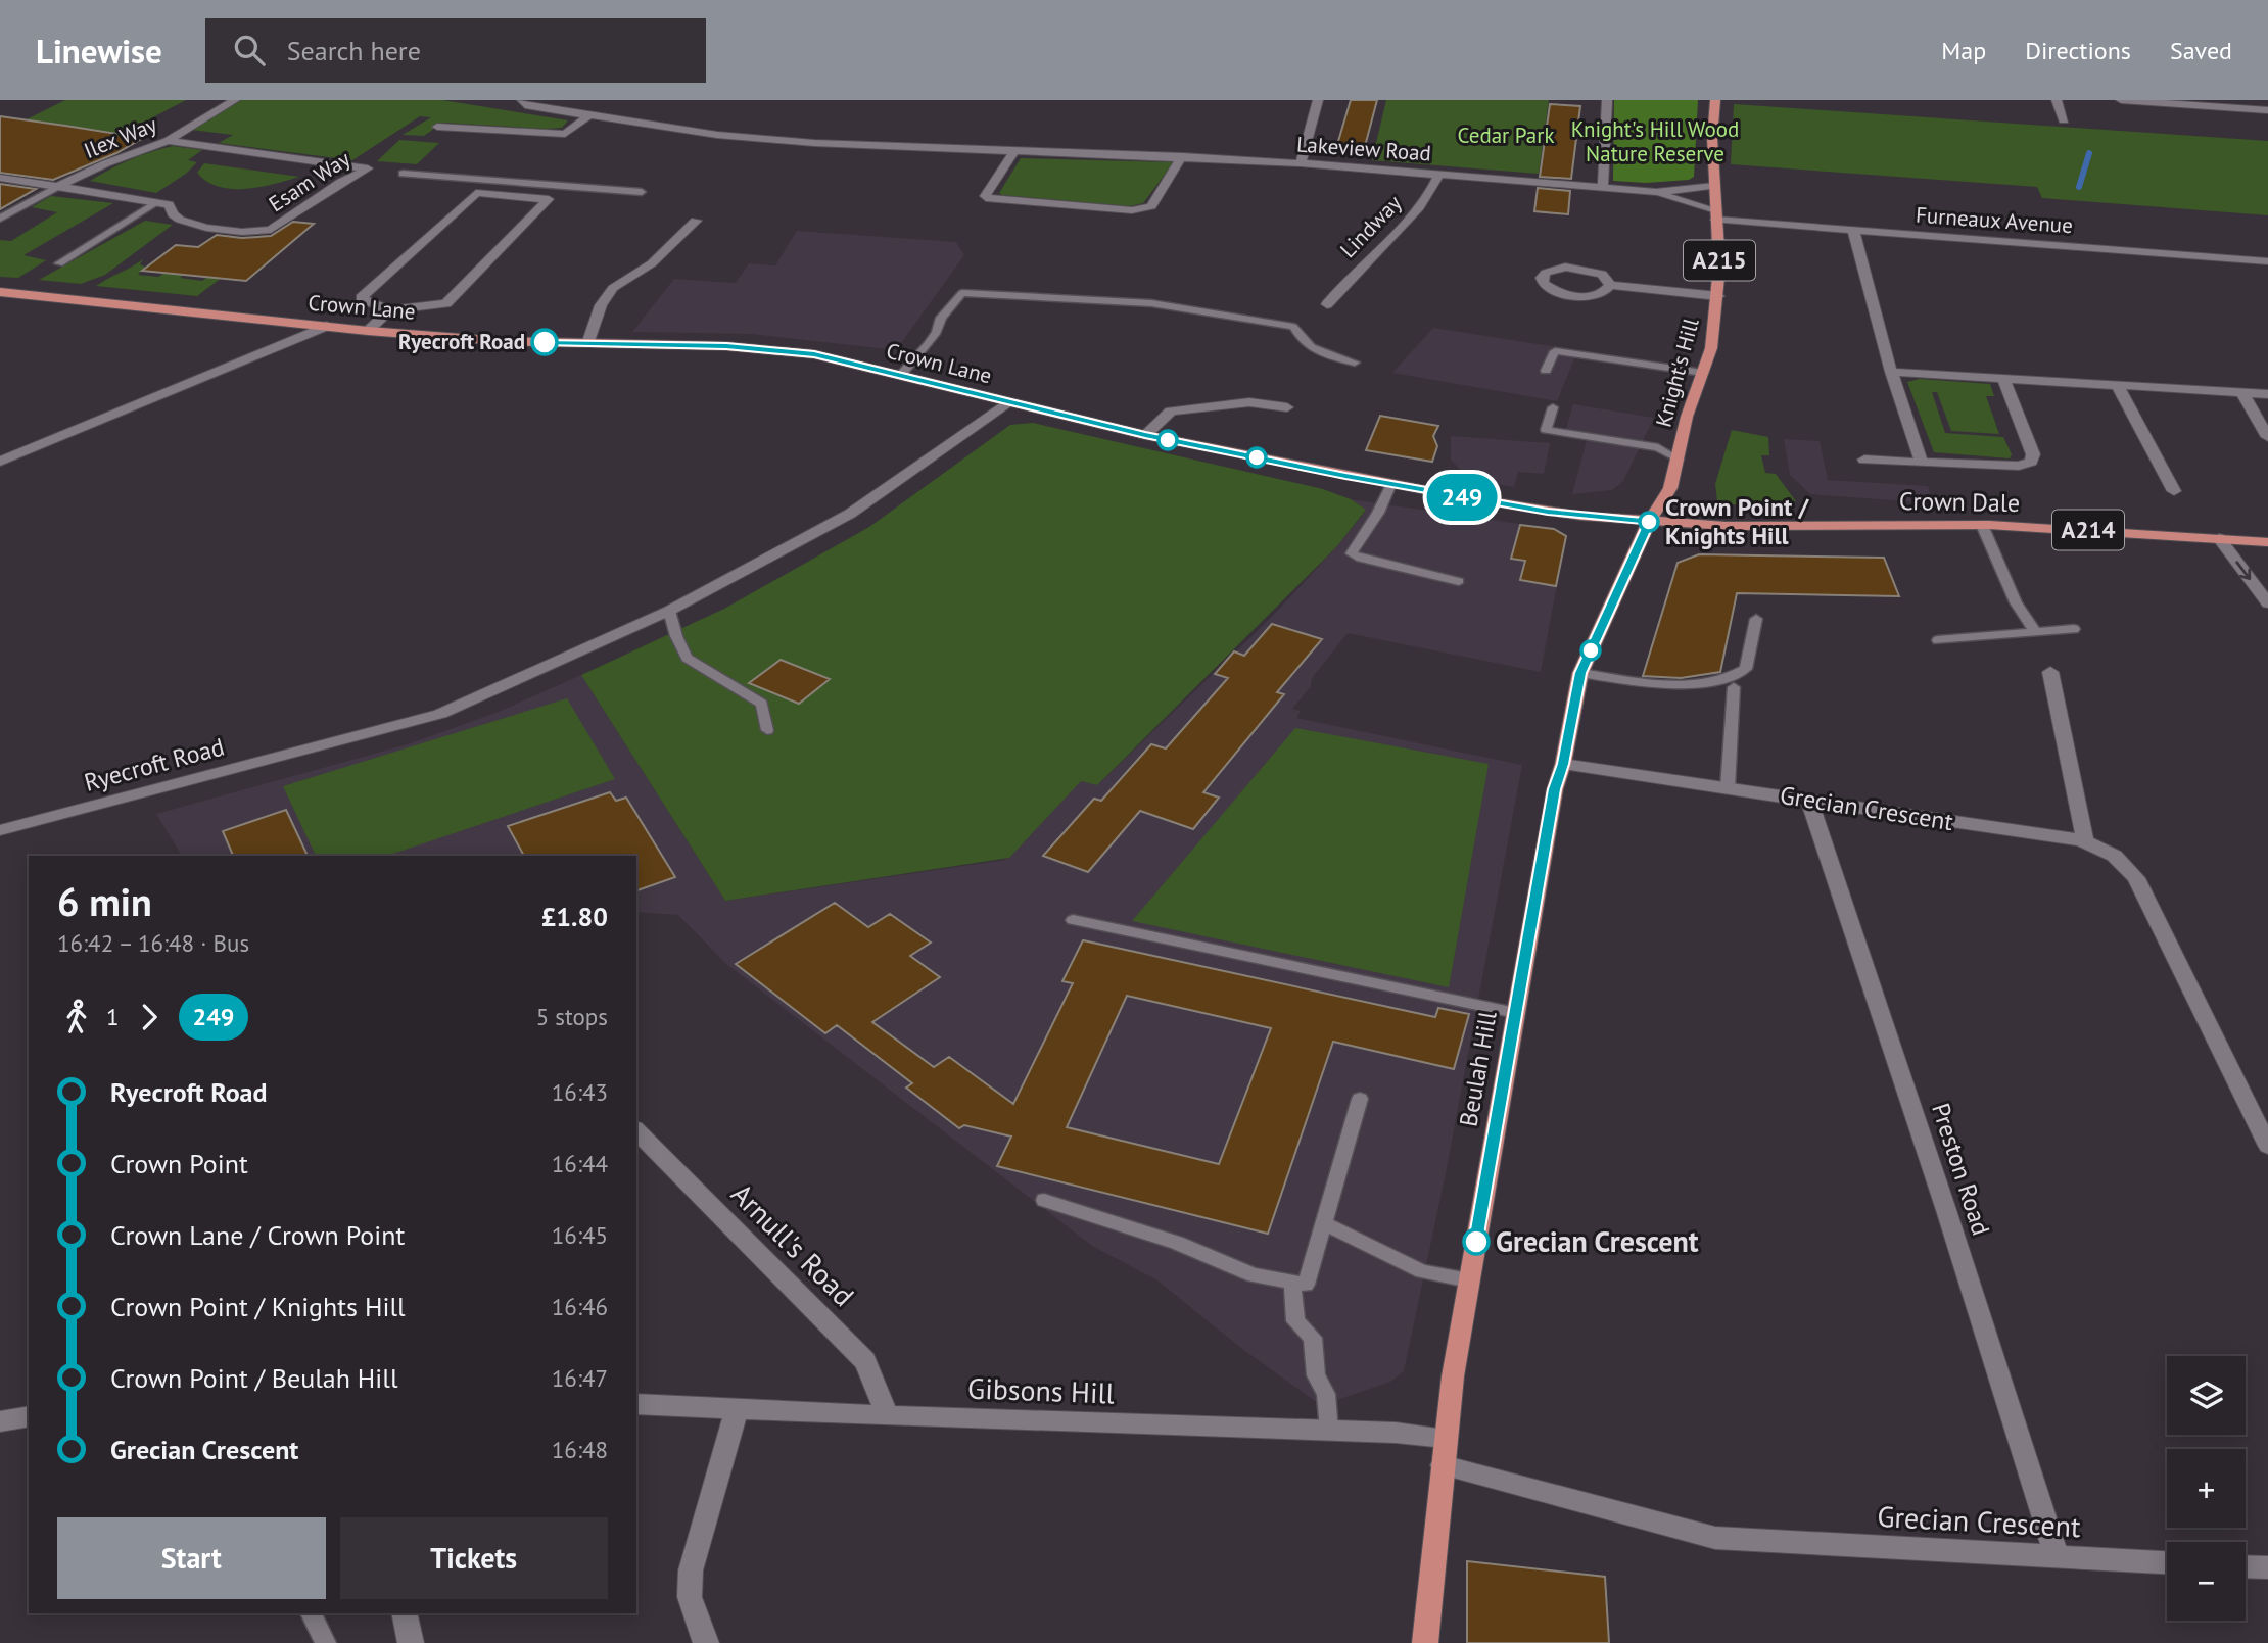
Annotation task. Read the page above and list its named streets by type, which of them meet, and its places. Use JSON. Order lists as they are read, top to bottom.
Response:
{
  "streets": {
    "main road": [
      "A215",
      "Crown Lane",
      "Knight's Hill",
      "Crown Dale",
      "A214",
      "Beulah Hill"
    ],
    "street": [
      "Ilex Way",
      "Lakeview Road",
      "Esam Way",
      "Furneaux Avenue",
      "Lindway",
      "Ryecroft Road",
      "Grecian Crescent",
      "Preston Road",
      "Arnull's Road",
      "Gibsons Hill"
    ]
  },
  "crossings": [
    ["Ilex Way", "Esam Way"],
    ["Lakeview Road", "Furneaux Avenue"],
    ["Lakeview Road", "Lindway"],
    ["Lakeview Road", "Knight's Hill"],
    ["Furneaux Avenue", "Knight's Hill"],
    ["Crown Lane", "Knight's Hill"],
    ["Crown Lane", "Crown Dale"],
    ["Crown Lane", "Ryecroft Road"],
    ["Crown Lane", "Beulah Hill"],
    ["Knight's Hill", "Crown Dale"],
    ["Knight's Hill", "Beulah Hill"],
    ["Crown Dale", "Beulah Hill"],
    ["Grecian Crescent", "Beulah Hill"],
    ["Grecian Crescent", "Preston Road"],
    ["Beulah Hill", "Gibsons Hill"],
    ["Arnull's Road", "Gibsons Hill"]
  ],
  "parks": ["Knight's Hill Wood Nature Reserve", "Cedar Park"],
  "places": ["Ryecroft Road", "Crown Point / Knights Hill", "Grecian Crescent"],
  "lines": ["bus line 249"],
  "page": {
    "header": "Linewise",
    "search": "Search here",
    "nav": ["Map", "Directions", "Saved"],
    "on_map": "249",
    "heading": ["6 min", "16:42 – 16:48 · Bus", "£1.80"],
    "legs": ["1", "249", "5 stops"],
    "list": [
      {
        "name": "Ryecroft Road",
        "value": "16:43"
      },
      {
        "name": "Crown Point",
        "value": "16:44"
      },
      {
        "name": "Crown Lane / Crown Point",
        "value": "16:45"
      },
      {
        "name": "Crown Point / Knights Hill",
        "value": "16:46"
      },
      {
        "name": "Crown Point / Beulah Hill",
        "value": "16:47"
      },
      {
        "name": "Grecian Crescent",
        "value": "16:48"
      }
    ],
    "map_buttons": ["+", "−"],
    "buttons": ["Start", "Tickets"]
  }
}
